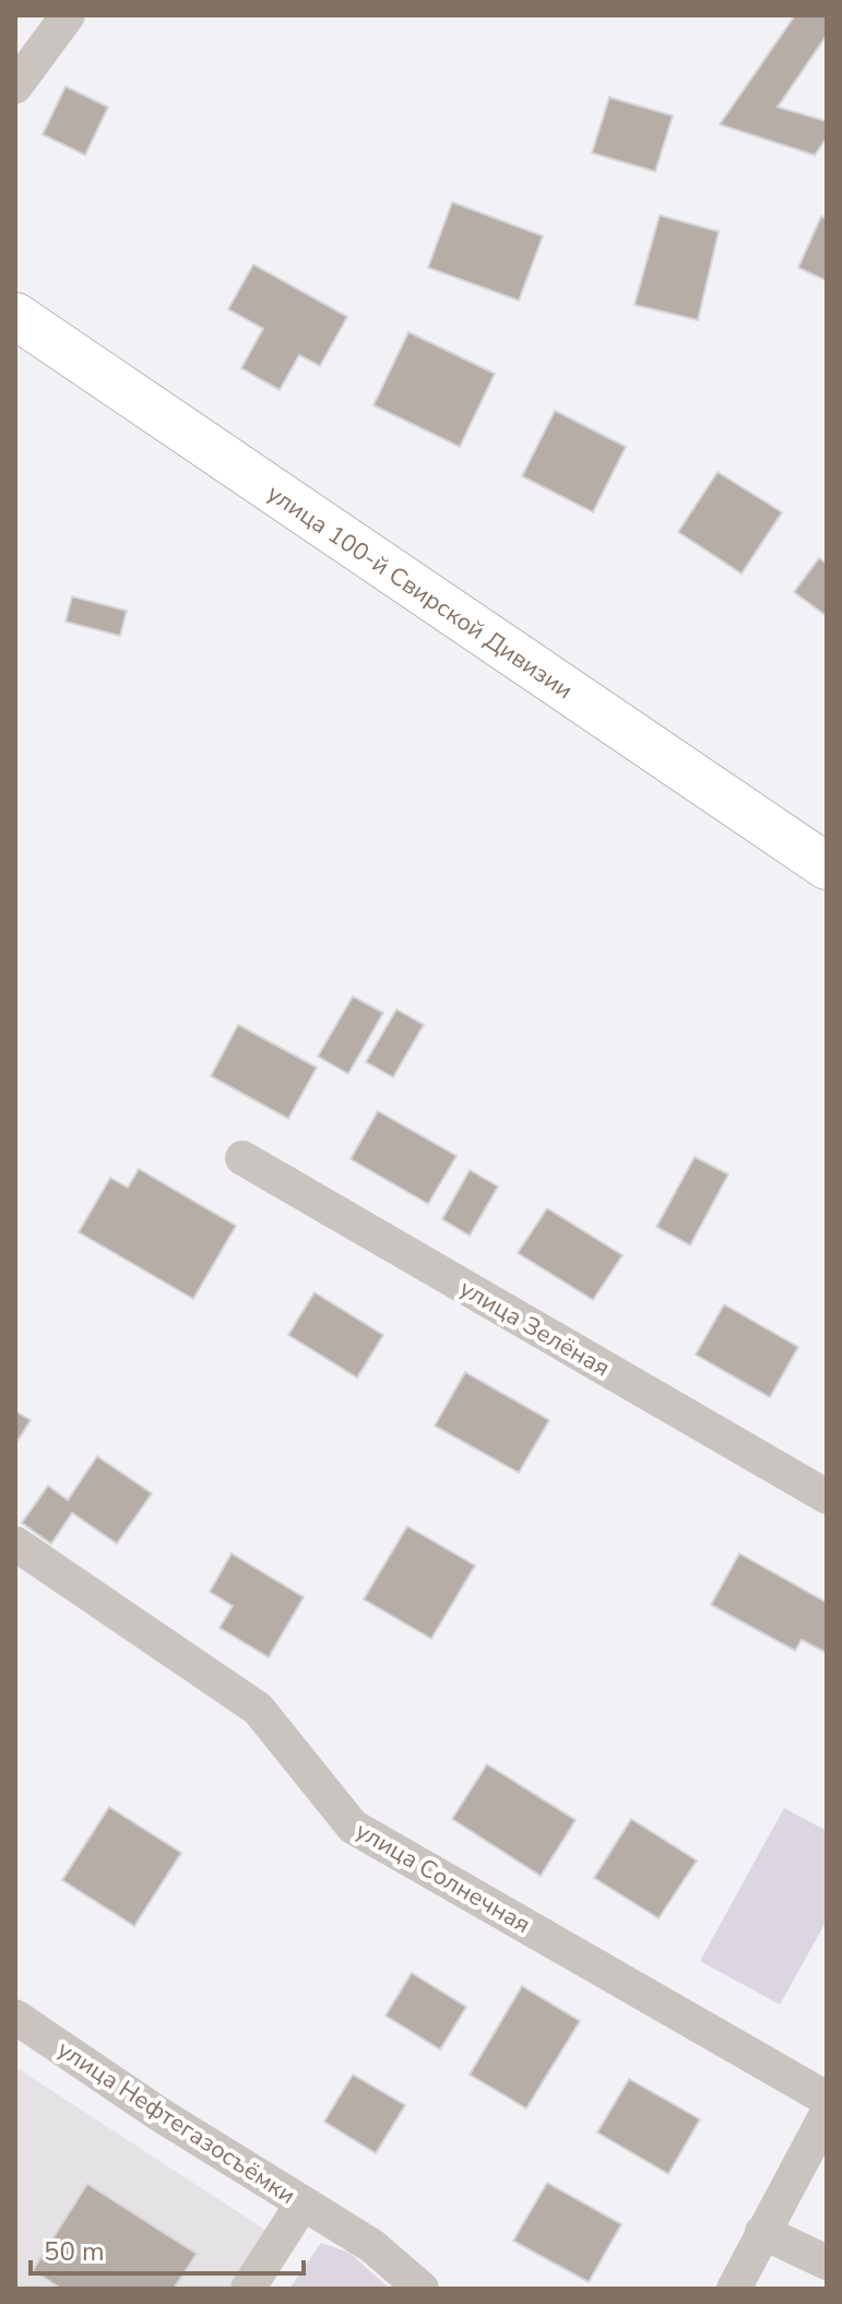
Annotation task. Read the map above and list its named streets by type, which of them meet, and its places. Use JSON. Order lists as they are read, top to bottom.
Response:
{
  "streets": {
    "main road": ["улица 100-й Свирской Дивизии"],
    "street": ["улица Зелёная", "улица Солнечная", "улица Нефтегазосъёмки"]
  },
  "scale_bar": "50 m"
}
